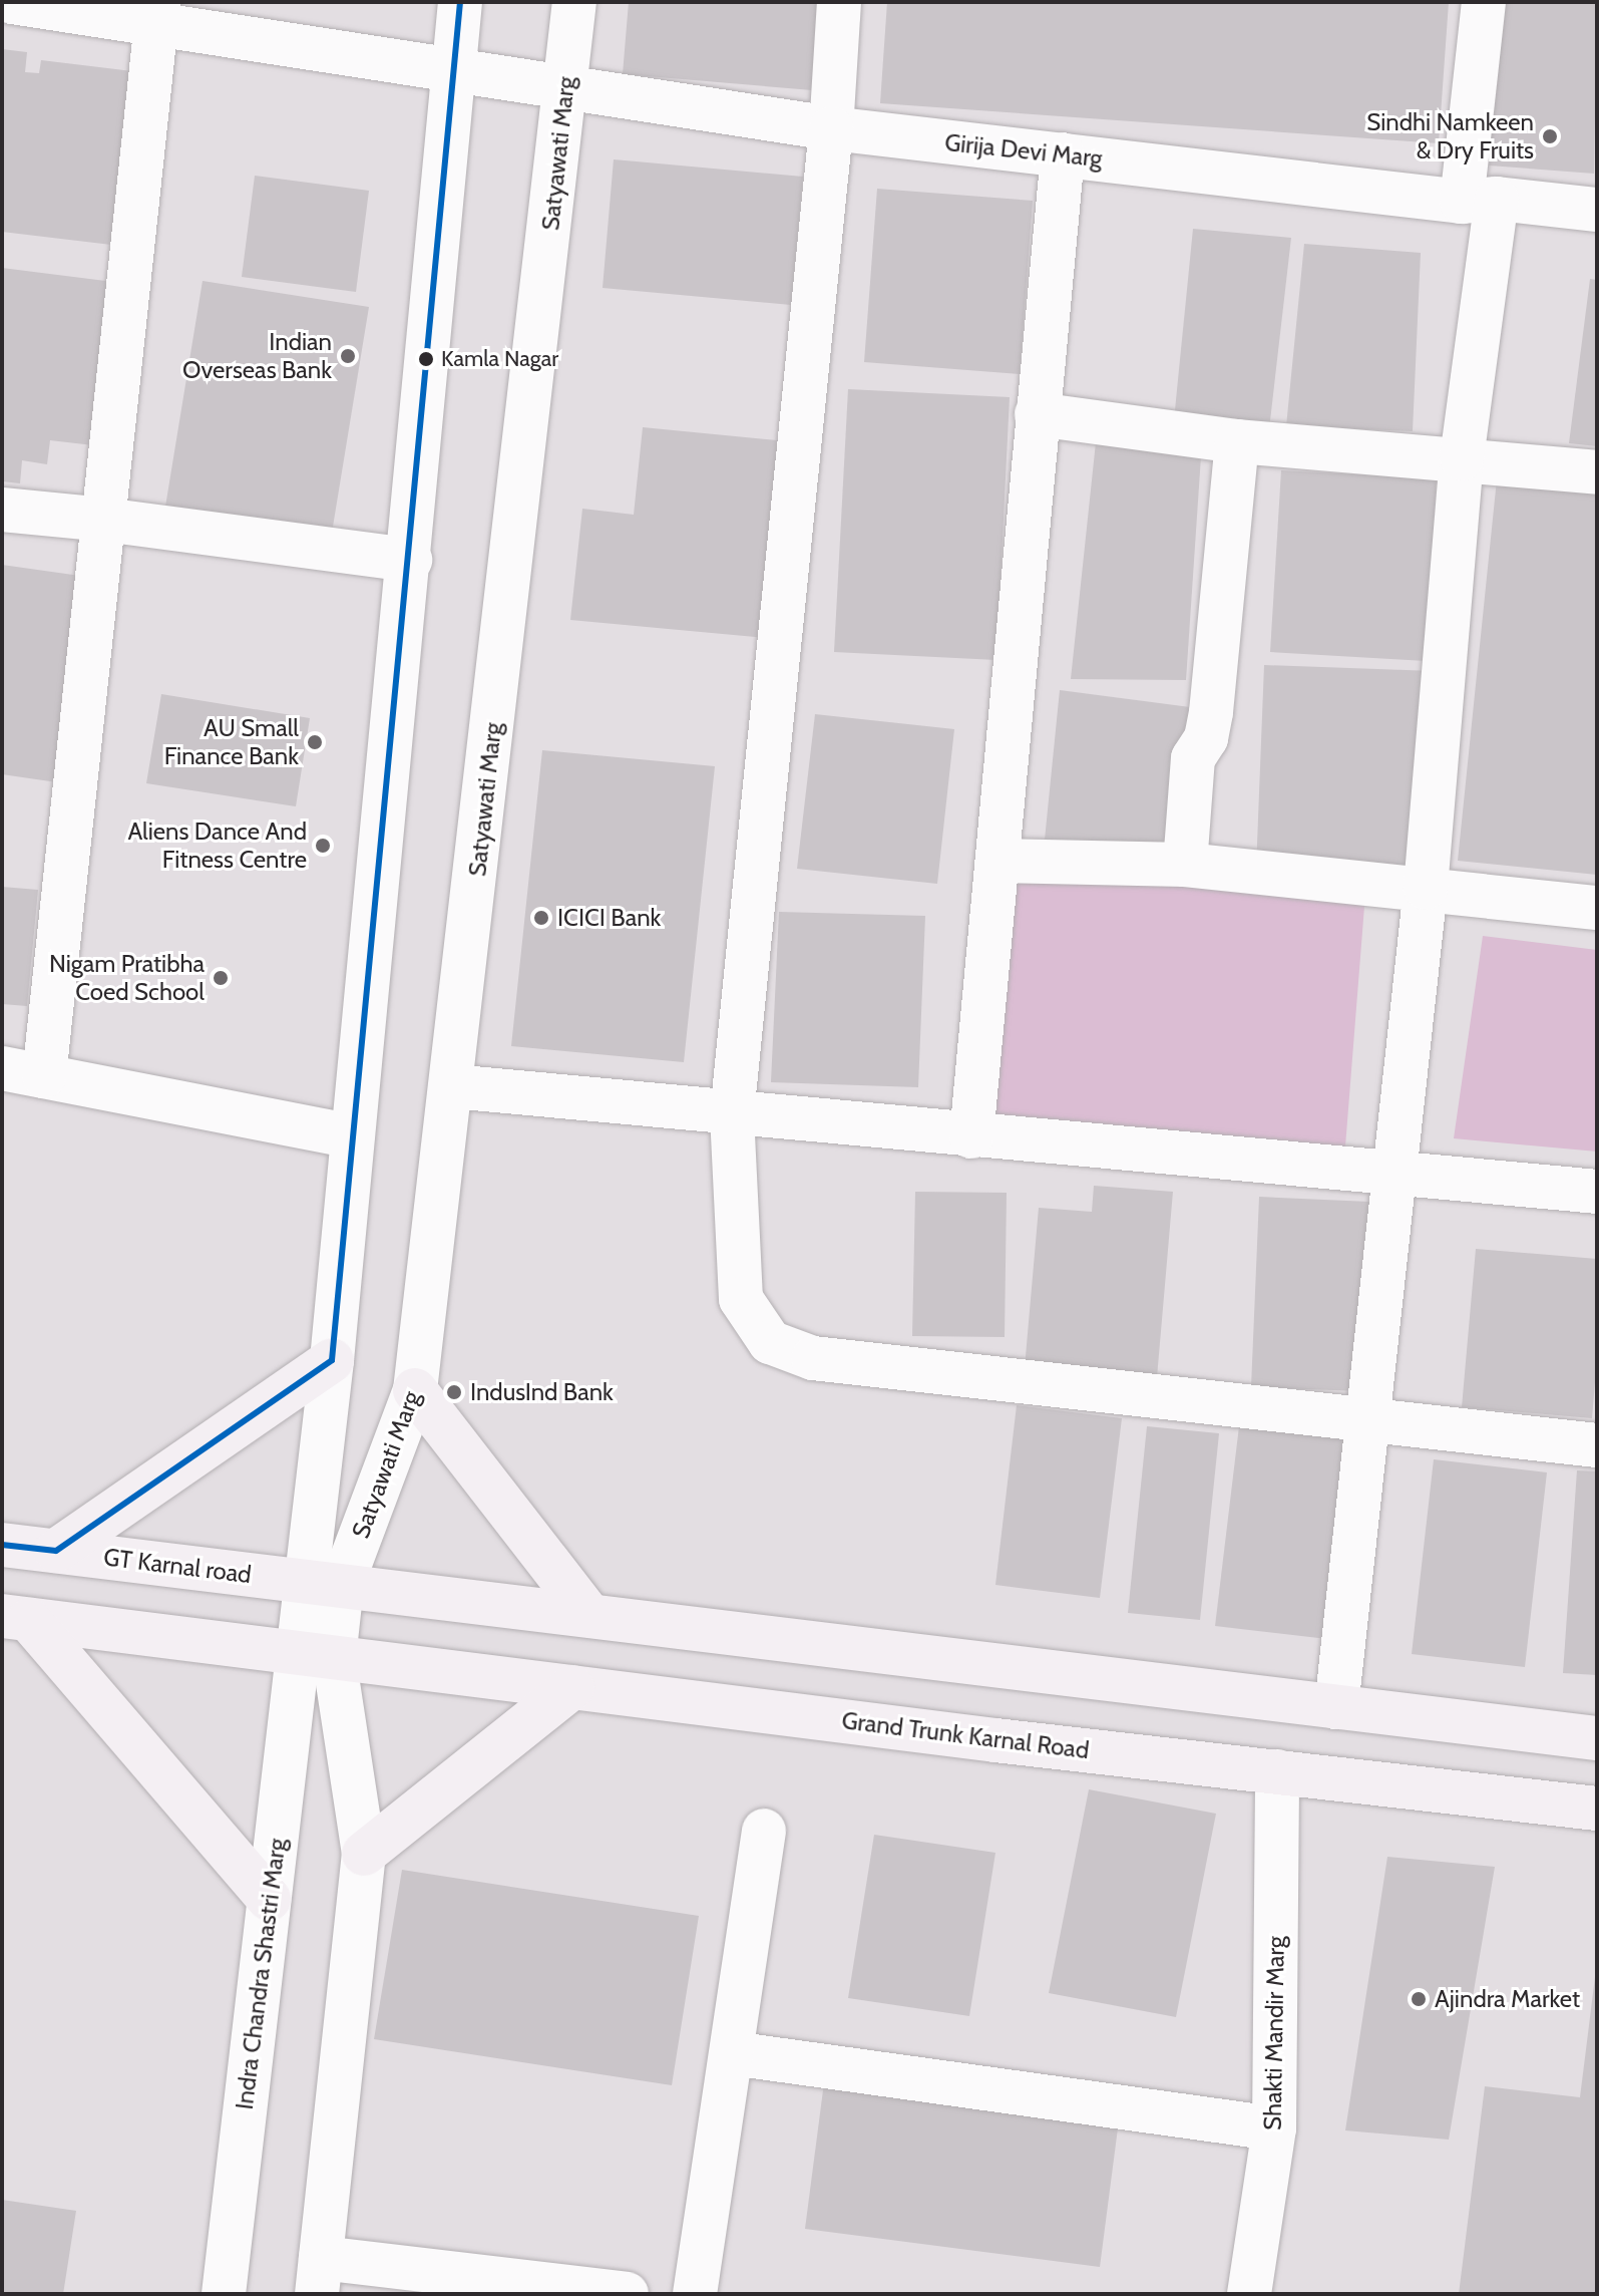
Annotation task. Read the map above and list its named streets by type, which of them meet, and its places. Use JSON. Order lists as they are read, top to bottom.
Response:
{
  "streets": {
    "main road": ["GT Karnal road", "Grand Trunk Karnal Road"],
    "street": [
      "Girija Devi Marg",
      "Satyawati Marg",
      "Indra Chandra Shastri Marg",
      "Shakti Mandir Marg"
    ]
  },
  "crossings": [
    ["Girija Devi Marg", "Satyawati Marg"],
    ["Satyawati Marg", "GT Karnal road"],
    ["Grand Trunk Karnal Road", "Indra Chandra Shastri Marg"],
    ["Grand Trunk Karnal Road", "Shakti Mandir Marg"]
  ],
  "places": [
    "Sindhi Namkeen & Dry Fruits",
    "Indian Overseas Bank",
    "Kamla Nagar",
    "AU Small Finance Bank",
    "Aliens Dance And Fitness Centre",
    "ICICI Bank",
    "Nigam Pratibha Coed School",
    "IndusInd Bank",
    "Ajindra Market"
  ]
}
